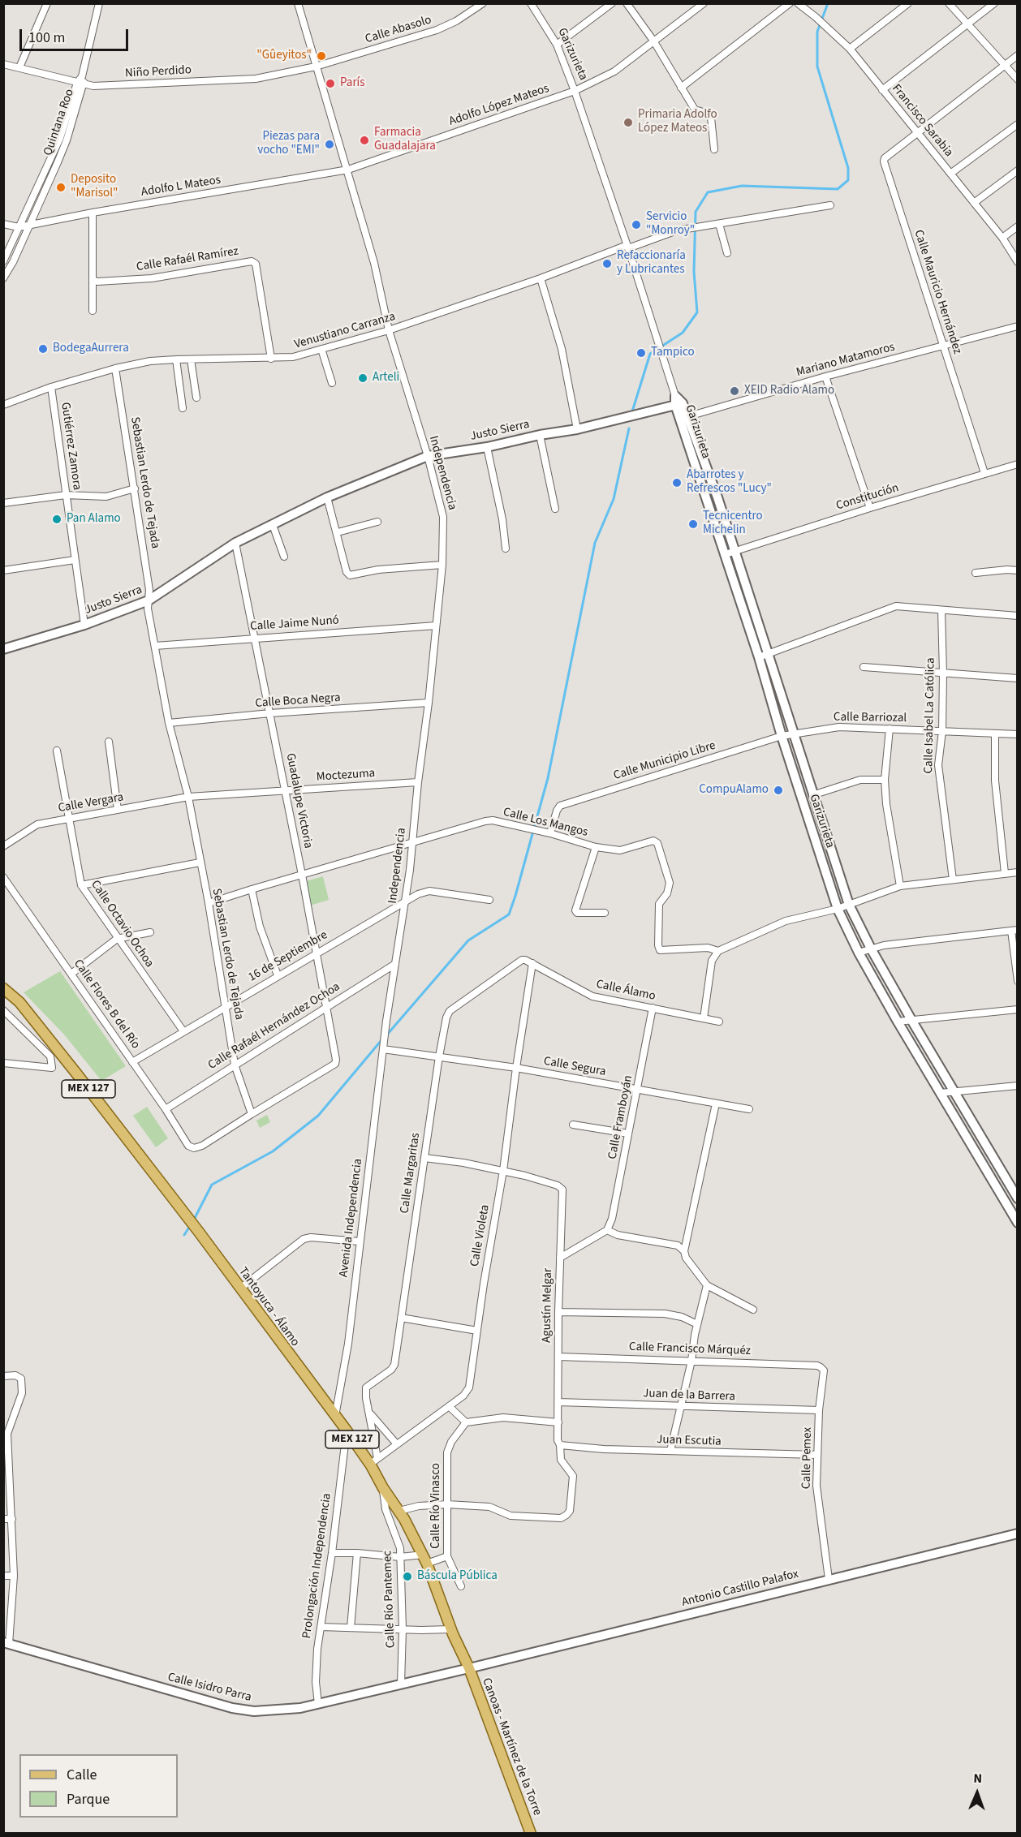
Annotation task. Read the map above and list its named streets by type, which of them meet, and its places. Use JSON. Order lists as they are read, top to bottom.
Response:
{
  "streets": {
    "main road": [
      "Garizurieta",
      "Justo Sierra",
      "MEX 127",
      "Tantoyuca - Álamo",
      "Antonio Castillo Palafox",
      "Calle Isidro Parra",
      "Canoas - Martínez de la Torre"
    ],
    "street": [
      "Calle Abasolo",
      "Niño Perdido",
      "Adolfo López Mateos",
      "Francisco Sarabia",
      "Quintana Roo",
      "Adolfo L Mateos",
      "Calle Rafaél Ramírez",
      "Calle Mauricio Hernández",
      "Venustiano Carranza",
      "Mariano Matamoros",
      "Gutiérrez Zamora",
      "Independencia",
      "Sebastian Lerdo de Tejada",
      "Constitución",
      "Calle Jaime Nunó",
      "Calle Boca Negra",
      "Calle Isabel La Católica",
      "Calle Barriozal",
      "Calle Municipio Libre",
      "Moctezuma",
      "Guadalupe Victoria",
      "Calle Vergara",
      "Calle Los Mangos",
      "Calle Octavio Ochoa",
      "16 de Septiembre",
      "Calle Álamo",
      "Calle Flores B del Río",
      "Calle Rafaél Hernández Ochoa",
      "Calle Segura",
      "Calle Framboyán",
      "Calle Margaritas",
      "Avenida Independencia",
      "Calle Violeta",
      "Agustín Melgar",
      "Calle Francisco Márquéz",
      "Juan de la Barrera",
      "Juan Escutia",
      "Calle Pemex",
      "Calle Río Vinasco",
      "Prolongación Independencia",
      "Calle Río Pantemec"
    ]
  },
  "crossings": [
    ["Calle Abasolo", "Niño Perdido"],
    ["Calle Abasolo", "Independencia"],
    ["Garizurieta", "Adolfo López Mateos"],
    ["Garizurieta", "Venustiano Carranza"],
    ["Garizurieta", "Mariano Matamoros"],
    ["Garizurieta", "Justo Sierra"],
    ["Garizurieta", "Constitución"],
    ["Garizurieta", "Calle Barriozal"],
    ["Garizurieta", "Calle Municipio Libre"],
    ["Niño Perdido", "Quintana Roo"],
    ["Niño Perdido", "Independencia"],
    ["Adolfo López Mateos", "Adolfo L Mateos"],
    ["Adolfo López Mateos", "Independencia"],
    ["Francisco Sarabia", "Calle Mauricio Hernández"],
    ["Quintana Roo", "Adolfo L Mateos"],
    ["Adolfo L Mateos", "Independencia"],
    ["Calle Rafaél Ramírez", "Venustiano Carranza"],
    ["Calle Mauricio Hernández", "Mariano Matamoros"],
    ["Calle Mauricio Hernández", "Constitución"],
    ["Venustiano Carranza", "Gutiérrez Zamora"],
    ["Venustiano Carranza", "Independencia"],
    ["Venustiano Carranza", "Sebastian Lerdo de Tejada"],
    ["Justo Sierra", "Gutiérrez Zamora"],
    ["Justo Sierra", "Independencia"],
    ["Justo Sierra", "Sebastian Lerdo de Tejada"],
    ["Justo Sierra", "Guadalupe Victoria"],
    ["Independencia", "Calle Jaime Nunó"],
    ["Independencia", "Calle Boca Negra"],
    ["Independencia", "Moctezuma"],
    ["Independencia", "Calle Los Mangos"],
    ["Independencia", "16 de Septiembre"],
    ["Independencia", "Calle Rafaél Hernández Ochoa"],
    ["Independencia", "Avenida Independencia"],
    ["Sebastian Lerdo de Tejada", "Calle Jaime Nunó"],
    ["Sebastian Lerdo de Tejada", "Calle Boca Negra"],
    ["Sebastian Lerdo de Tejada", "Moctezuma"],
    ["Sebastian Lerdo de Tejada", "Guadalupe Victoria"],
    ["Sebastian Lerdo de Tejada", "Calle Vergara"],
    ["Sebastian Lerdo de Tejada", "Calle Los Mangos"],
    ["Sebastian Lerdo de Tejada", "16 de Septiembre"],
    ["Sebastian Lerdo de Tejada", "Calle Flores B del Río"],
    ["Sebastian Lerdo de Tejada", "Calle Rafaél Hernández Ochoa"],
    ["Calle Jaime Nunó", "Guadalupe Victoria"],
    ["Calle Boca Negra", "Guadalupe Victoria"],
    ["Calle Isabel La Católica", "Calle Barriozal"],
    ["Calle Barriozal", "Calle Municipio Libre"],
    ["Calle Municipio Libre", "Calle Los Mangos"],
    ["Moctezuma", "Guadalupe Victoria"],
    ["Moctezuma", "Calle Vergara"],
    ["Guadalupe Victoria", "Calle Los Mangos"],
    ["Guadalupe Victoria", "16 de Septiembre"],
    ["Guadalupe Victoria", "Calle Flores B del Río"],
    ["Guadalupe Victoria", "Calle Rafaél Hernández Ochoa"],
    ["Calle Vergara", "Calle Octavio Ochoa"],
    ["Calle Octavio Ochoa", "16 de Septiembre"],
    ["16 de Septiembre", "Calle Flores B del Río"],
    ["Calle Álamo", "Calle Framboyán"],
    ["Calle Álamo", "Calle Margaritas"],
    ["Calle Álamo", "Calle Violeta"],
    ["Calle Flores B del Río", "Calle Rafaél Hernández Ochoa"],
    ["Calle Segura", "Calle Framboyán"],
    ["Calle Segura", "Calle Margaritas"],
    ["Calle Segura", "Avenida Independencia"],
    ["Calle Segura", "Calle Violeta"],
    ["Calle Margaritas", "Calle Violeta"],
    ["Calle Margaritas", "Tantoyuca - Álamo"],
    ["Avenida Independencia", "Tantoyuca - Álamo"],
    ["Calle Violeta", "Agustín Melgar"],
    ["Calle Violeta", "Tantoyuca - Álamo"],
    ["Agustín Melgar", "Calle Francisco Márquéz"],
    ["Agustín Melgar", "Juan de la Barrera"],
    ["Agustín Melgar", "Juan Escutia"],
    ["Agustín Melgar", "Calle Río Vinasco"],
    ["Tantoyuca - Álamo", "Prolongación Independencia"],
    ["Tantoyuca - Álamo", "Antonio Castillo Palafox"],
    ["Tantoyuca - Álamo", "Calle Río Pantemec"],
    ["Tantoyuca - Álamo", "Calle Isidro Parra"],
    ["Tantoyuca - Álamo", "Canoas - Martínez de la Torre"],
    ["Calle Francisco Márquéz", "Calle Pemex"],
    ["Juan de la Barrera", "Calle Pemex"],
    ["Juan Escutia", "Calle Pemex"],
    ["Calle Pemex", "Antonio Castillo Palafox"],
    ["Prolongación Independencia", "Calle Isidro Parra"],
    ["Antonio Castillo Palafox", "Calle Isidro Parra"],
    ["Antonio Castillo Palafox", "Canoas - Martínez de la Torre"],
    ["Calle Río Pantemec", "Calle Isidro Parra"],
    ["Calle Isidro Parra", "Canoas - Martínez de la Torre"]
  ],
  "places": [
    "\"Gûeyitos\"",
    "París",
    "Primaria Adolfo López Mateos",
    "Farmacia Guadalajara",
    "Piezas para vocho \"EMI\"",
    "Deposito \"Marisol\"",
    "Servicio \"Monroy\"",
    "Refaccionaría y Lubricantes",
    "BodegaAurrera",
    "Tampico",
    "Arteli",
    "XEID Radio Alamo",
    "Abarrotes y Refrescos \"Lucy\"",
    "Pan Alamo",
    "Tecnicentro Michelin",
    "CompuAlamo",
    "Báscula Pública"
  ],
  "legend": ["Calle", "Parque"],
  "scale_bar": "100 m",
  "north": "top"
}
